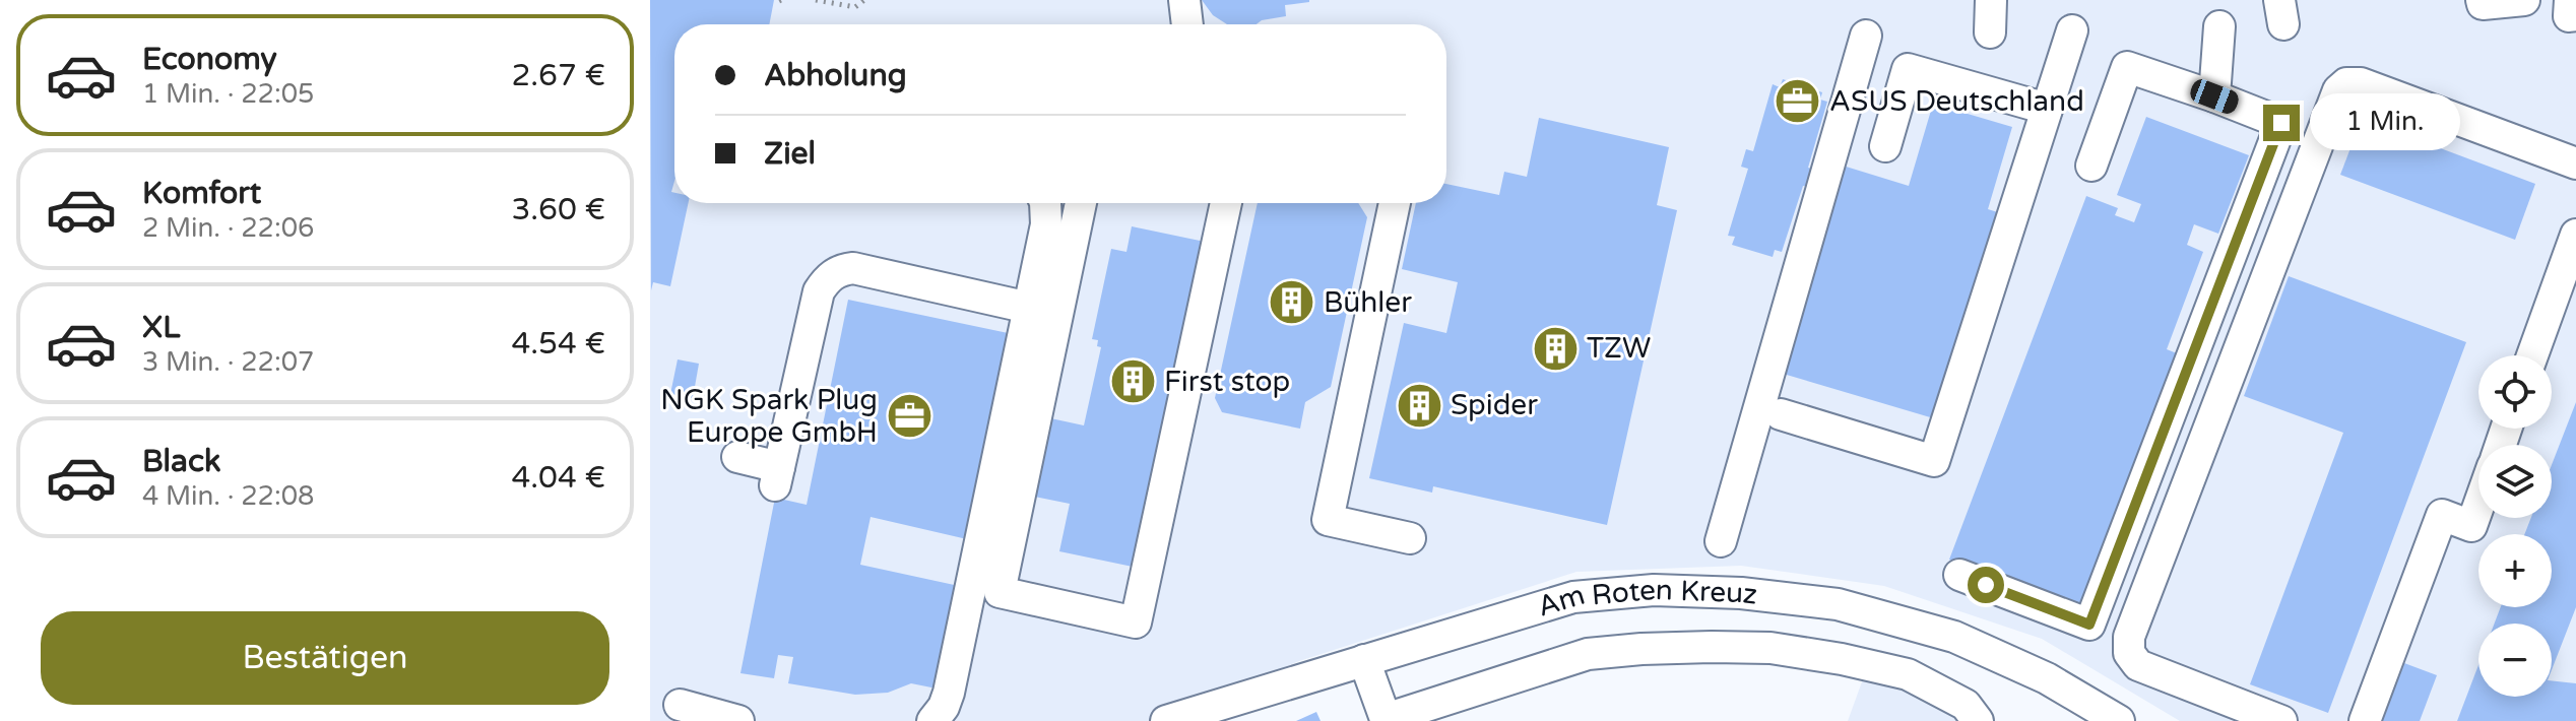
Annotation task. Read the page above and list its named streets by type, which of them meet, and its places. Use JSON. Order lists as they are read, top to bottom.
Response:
{
  "streets": {
    "street": ["Am Roten Kreuz"]
  },
  "places": {
    "office": ["ASUS Deutschland", "NGK Spark Plug Europe GmbH"],
    "building": [
      "Bühler",
      "TZW",
      "First stop",
      "Spider"
    ]
  },
  "page": {
    "list": [
      {
        "name": "Economy",
        "note": "1 Min. · 22:05",
        "value": "2.67 €"
      },
      {
        "name": "Komfort",
        "note": "2 Min. · 22:06",
        "value": "3.60 €"
      },
      {
        "name": "XL",
        "note": "3 Min. · 22:07",
        "value": "4.54 €"
      },
      {
        "name": "Black",
        "note": "4 Min. · 22:08",
        "value": "4.04 €"
      }
    ],
    "banner": ["Abholung", "Ziel"],
    "bubble": "1 Min.",
    "map_buttons": ["+", "−"],
    "buttons": "Bestätigen"
  }
}
